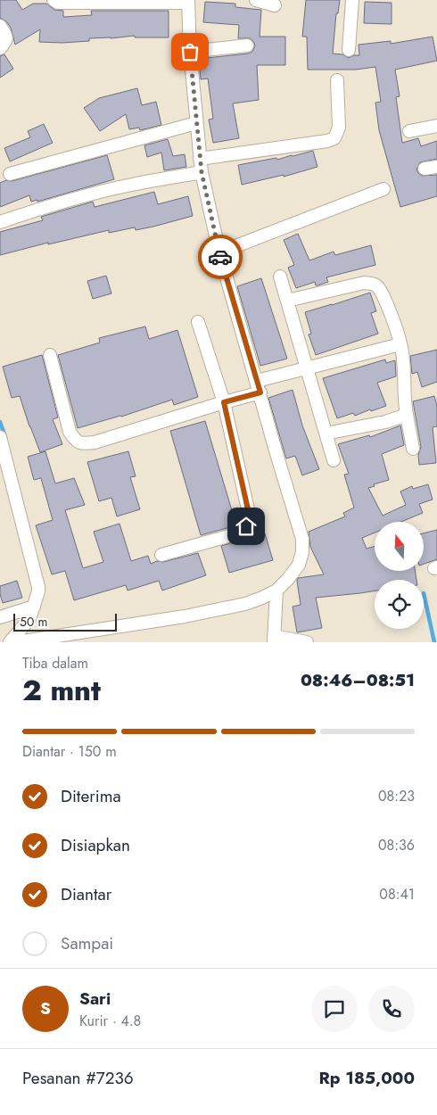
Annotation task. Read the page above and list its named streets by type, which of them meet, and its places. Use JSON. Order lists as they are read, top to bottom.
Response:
{
  "scale_bar": "50 m",
  "north": "top",
  "page": {
    "scale": "50 m",
    "heading": ["2 mnt", "Tiba dalam", "08:46–08:51"],
    "panel": [
      "Sari",
      "Kurir · 4.8",
      "Pesanan #7236",
      "Rp 185,000"
    ],
    "bar": "Diantar · 150 m",
    "list": [
      ["Diterima", "08:23"],
      ["Disiapkan", "08:36"],
      ["Diantar", "08:41"],
      "Sampai"
    ],
    "round": "S"
  }
}
